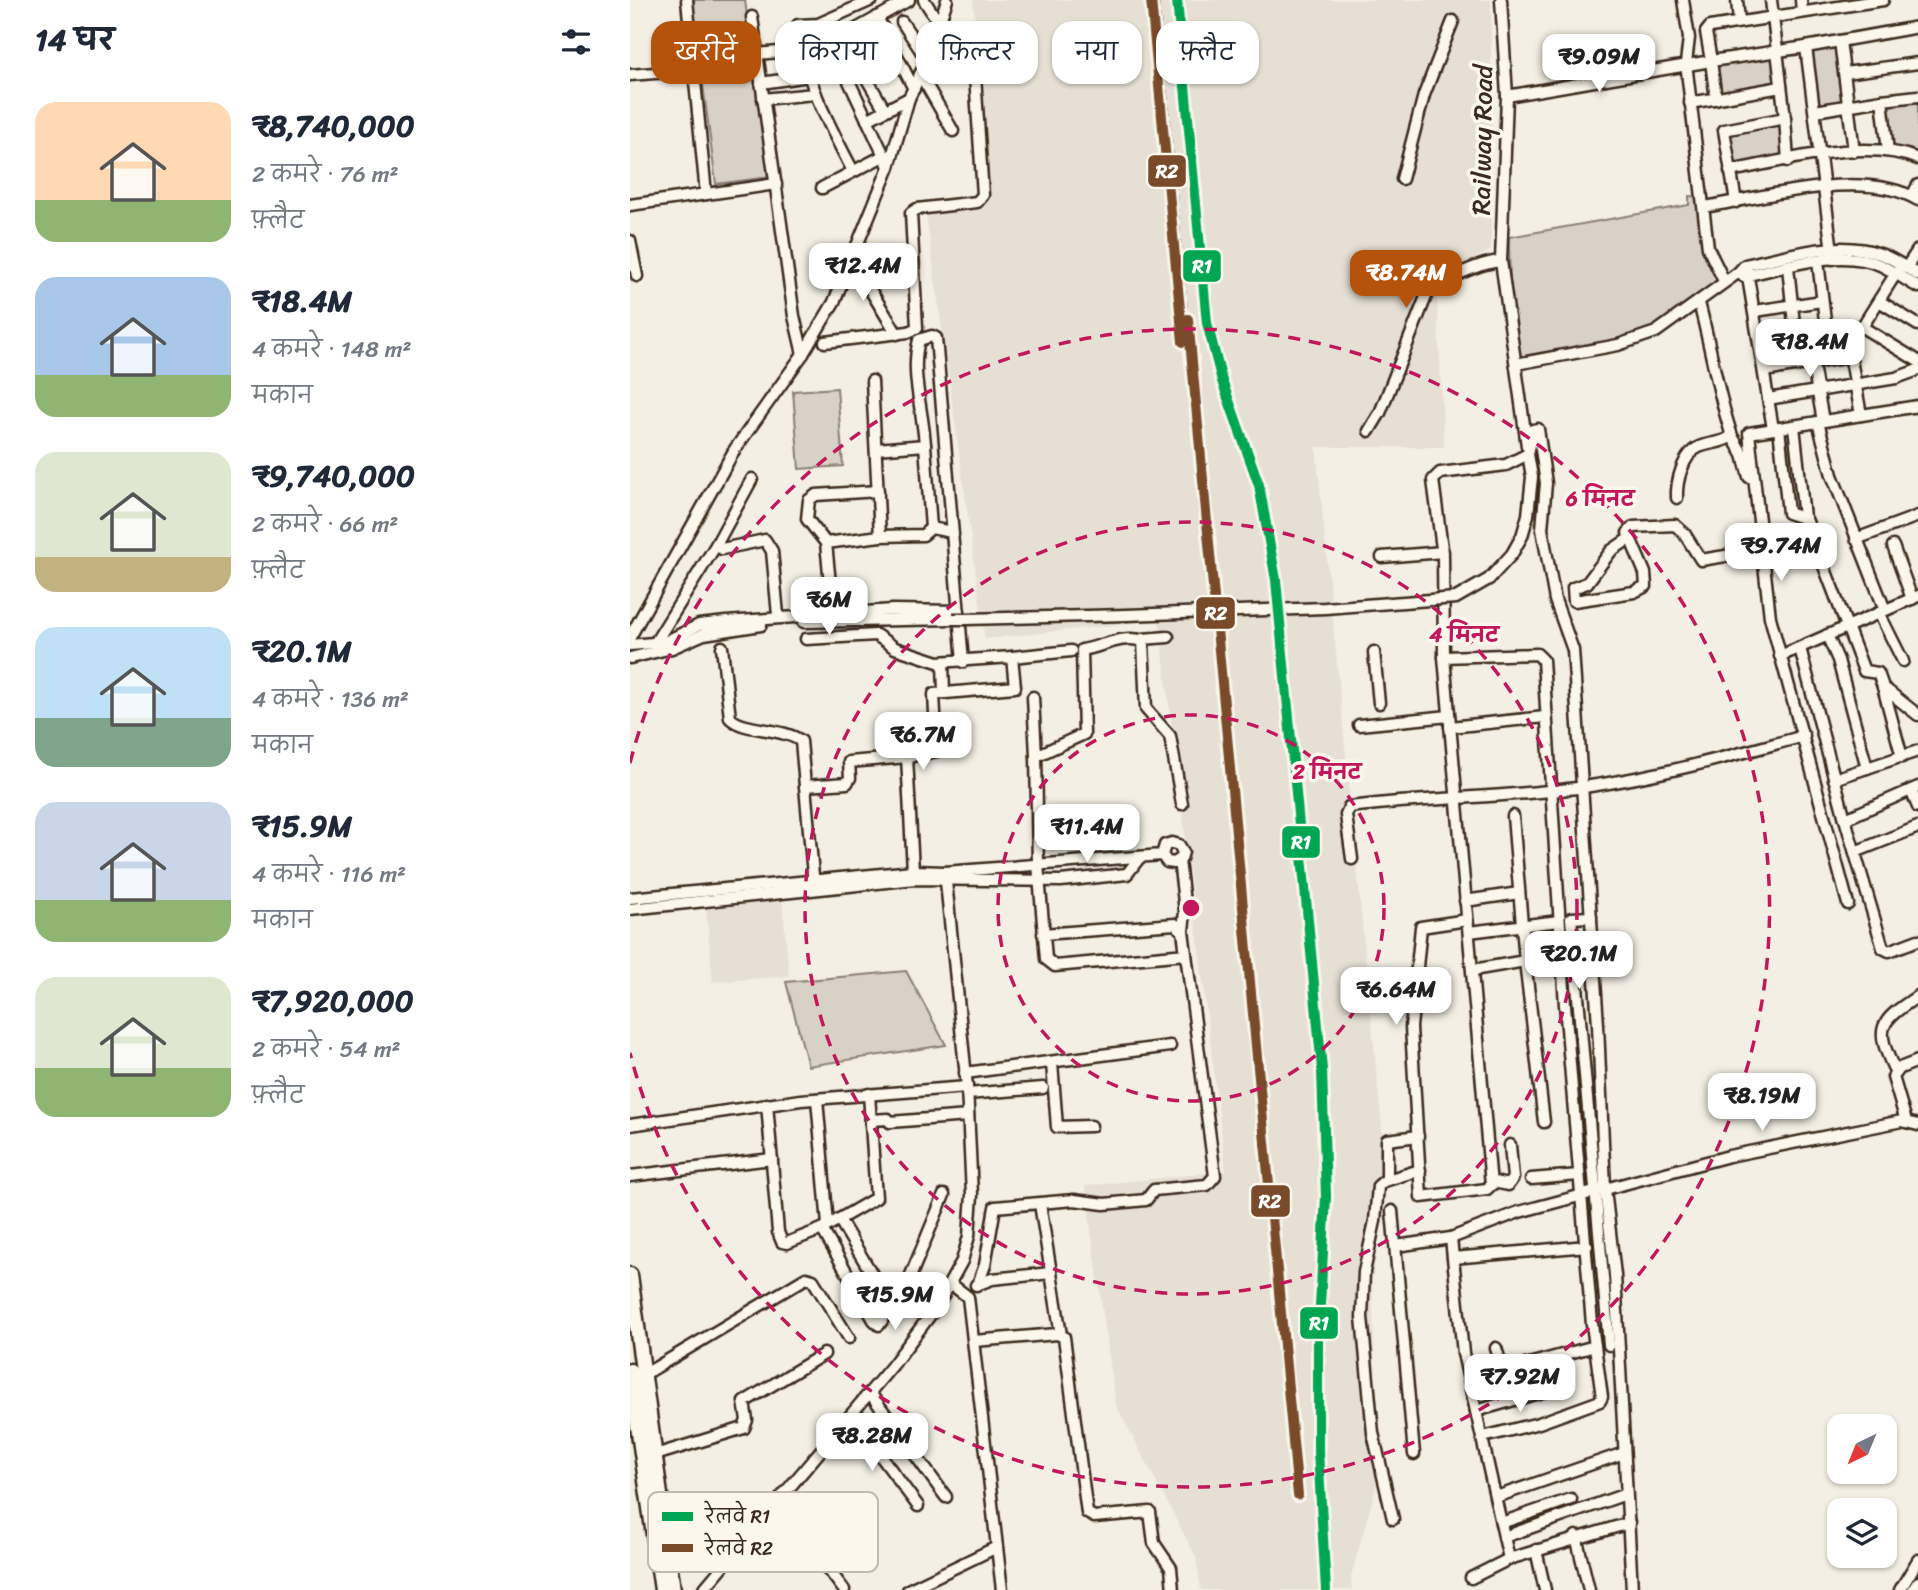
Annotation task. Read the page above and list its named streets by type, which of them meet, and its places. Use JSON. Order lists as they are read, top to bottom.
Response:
{
  "streets": {
    "street": ["Railway Road"]
  },
  "lines": ["rail line R1", "rail line R2"],
  "legend": ["रेलवे R1", "रेलवे R2"],
  "north": "bottom left",
  "page": {
    "heading": "14 घर",
    "chip": [
      "खरीदें",
      "किराया",
      "फ़िल्टर",
      "नया",
      "फ़्लैट"
    ],
    "price": [
      "₹9.09M",
      "₹12.4M",
      "₹8.74M",
      "₹18.4M",
      "₹9.74M",
      "₹6M",
      "₹6.7M",
      "₹11.4M",
      "₹20.1M",
      "₹6.64M",
      "₹8.19M",
      "₹15.9M",
      "₹7.92M",
      "₹8.28M"
    ],
    "list": [
      {
        "name": "₹8,740,000",
        "note": "2 कमरे · 76 m² · फ़्लैट"
      },
      {
        "name": "₹18.4M",
        "note": "4 कमरे · 148 m² · मकान"
      },
      {
        "name": "₹9,740,000",
        "note": "2 कमरे · 66 m² · फ़्लैट"
      },
      {
        "name": "₹20.1M",
        "note": "4 कमरे · 136 m² · मकान"
      },
      {
        "name": "₹15.9M",
        "note": "4 कमरे · 116 m² · मकान"
      },
      {
        "name": "₹7,920,000",
        "note": "2 कमरे · 54 m² · फ़्लैट"
      }
    ]
  },
  "rings": ["6 मिनट", "4 मिनट", "2 मिनट"]
}
